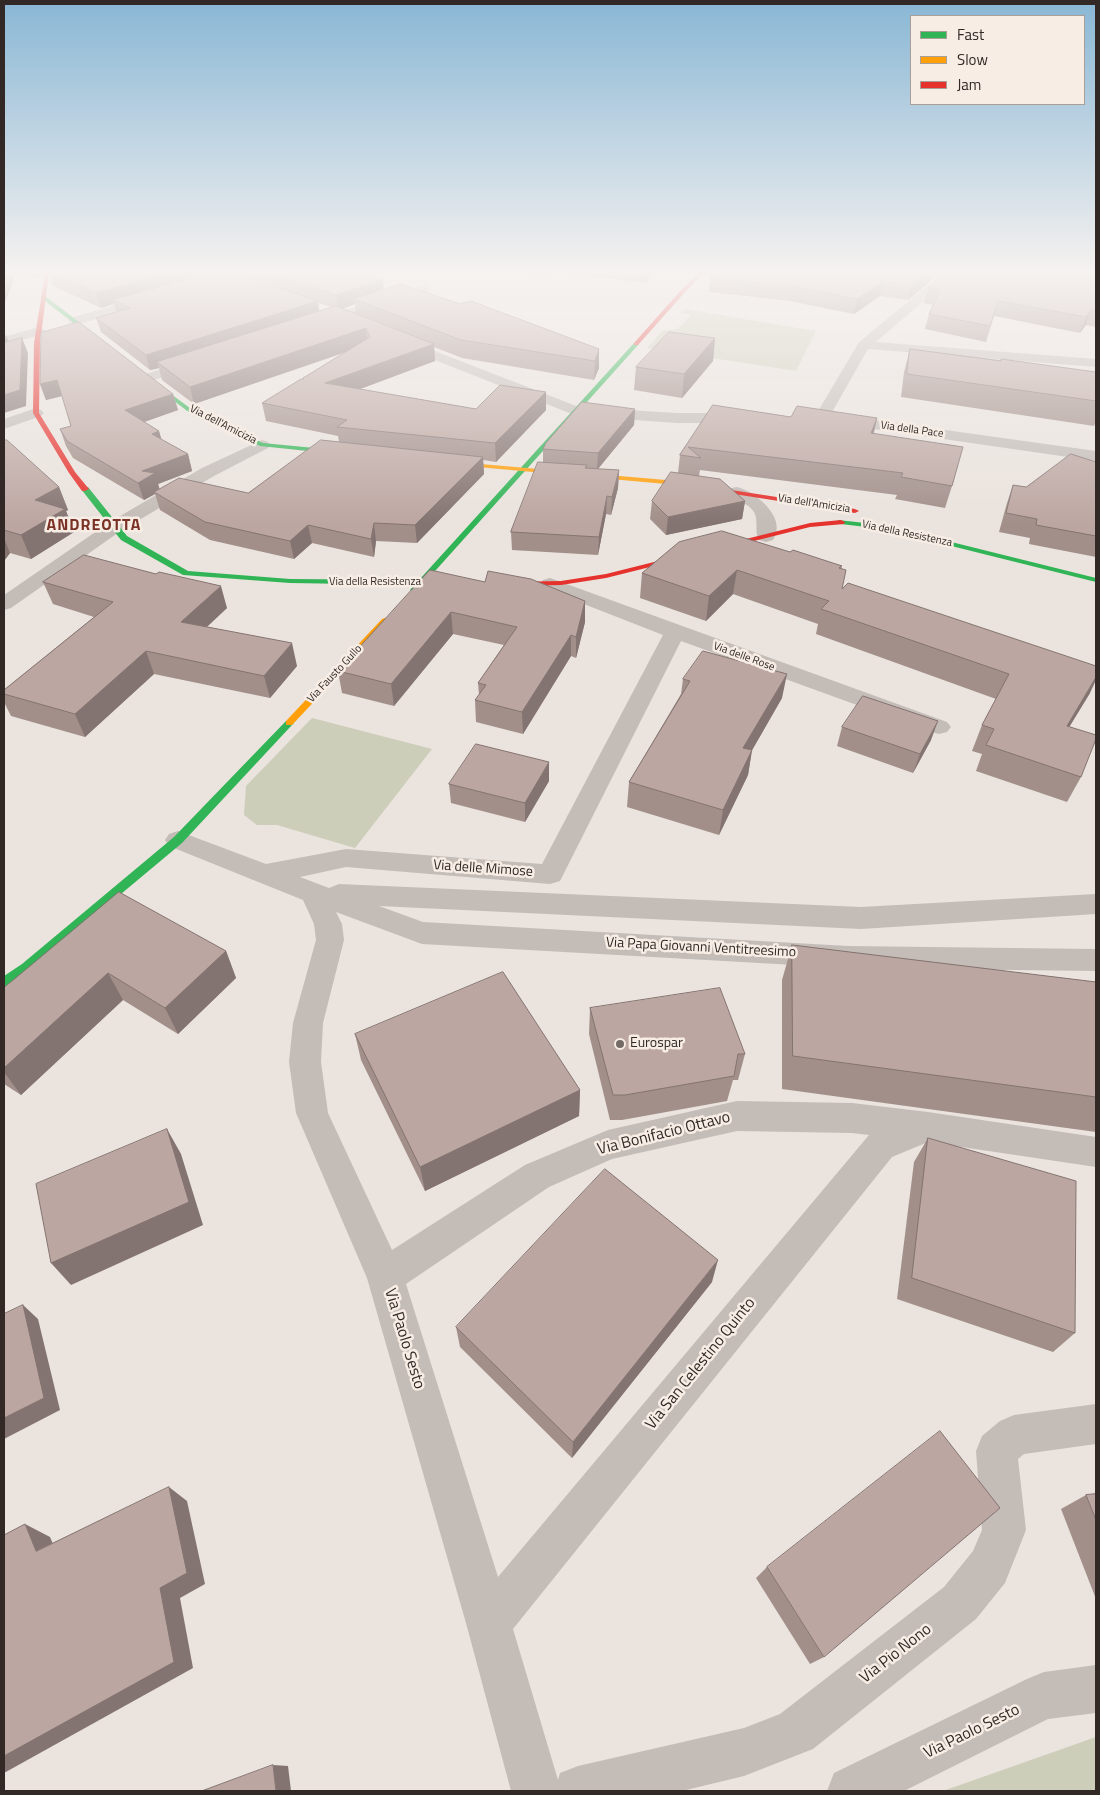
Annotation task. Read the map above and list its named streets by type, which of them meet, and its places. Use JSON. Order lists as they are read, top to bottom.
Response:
{
  "streets": {
    "street": [
      "Via dell'Amicizia",
      "Via della Pace",
      "Via della Resistenza",
      "Via delle Rose",
      "Via Fausto Gullo",
      "Via delle Mimose",
      "Via Papa Giovanni Ventitreesimo",
      "Via Bonifacio Ottavo",
      "Via Paolo Sesto",
      "Via San Celestino Quinto",
      "Via Pio Nono"
    ]
  },
  "crossings": [
    ["Via dell'Amicizia", "Via della Resistenza"],
    ["Via della Resistenza", "Via delle Rose"],
    ["Via delle Rose", "Via delle Mimose"],
    ["Via Fausto Gullo", "Via Papa Giovanni Ventitreesimo"],
    ["Via delle Mimose", "Via Papa Giovanni Ventitreesimo"],
    ["Via Papa Giovanni Ventitreesimo", "Via Paolo Sesto"],
    ["Via Bonifacio Ottavo", "Via Paolo Sesto"],
    ["Via Bonifacio Ottavo", "Via San Celestino Quinto"],
    ["Via Paolo Sesto", "Via San Celestino Quinto"]
  ],
  "districts": ["ANDREOTTA"],
  "places": ["Eurospar"],
  "legend": ["Fast", "Slow", "Jam"]
}
